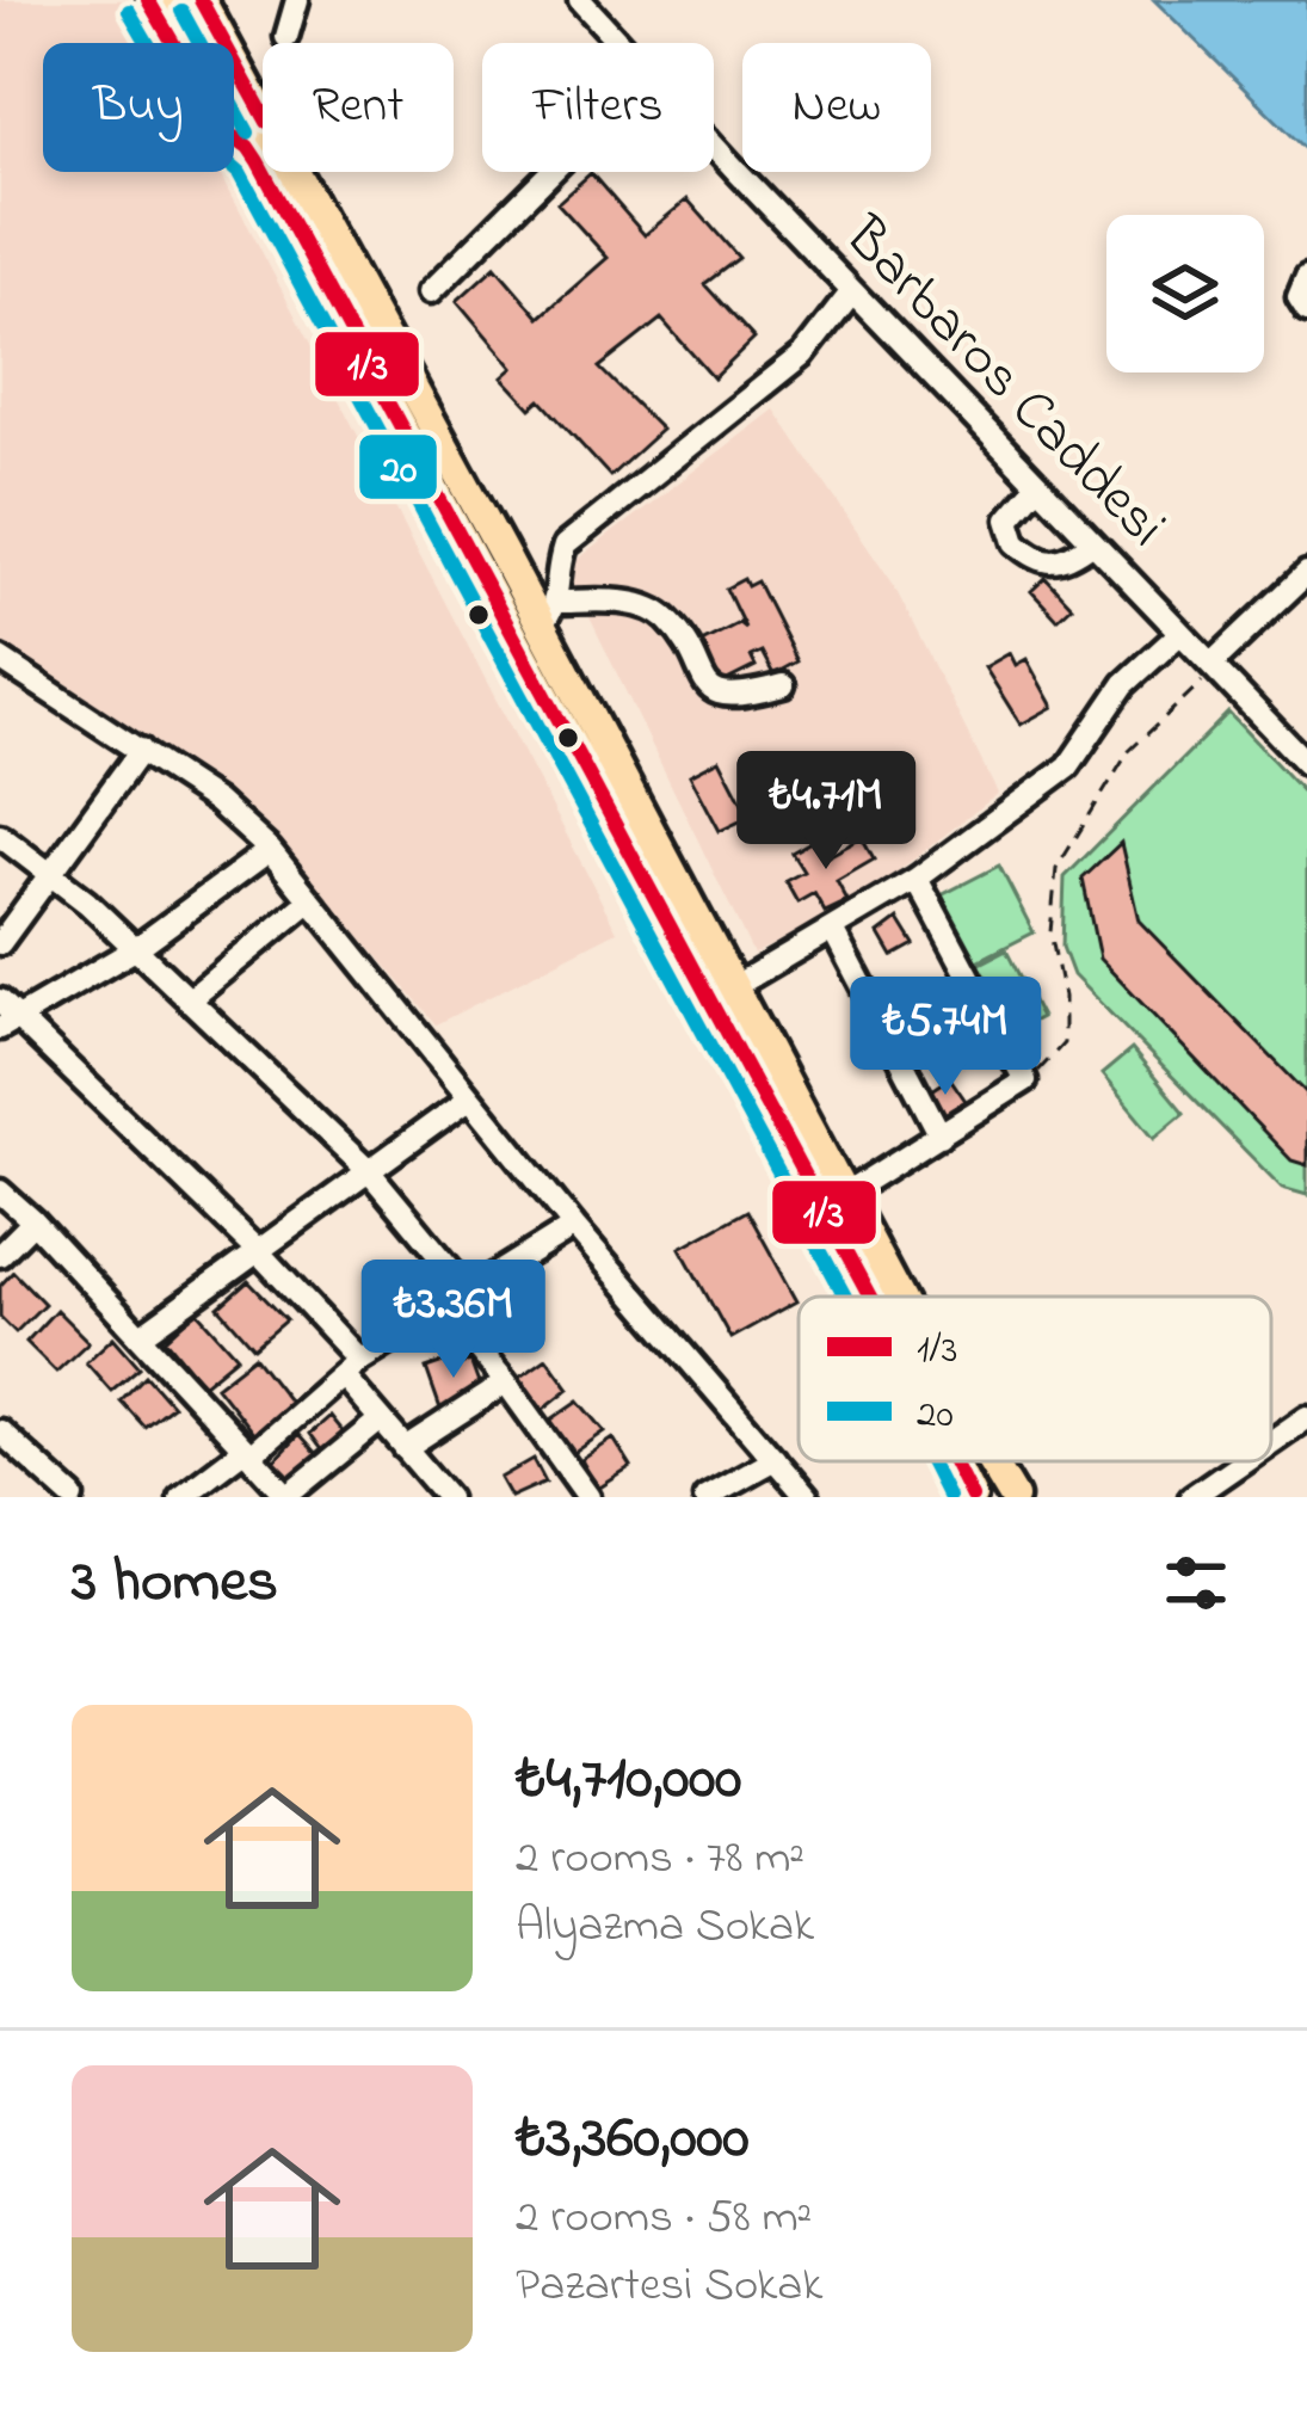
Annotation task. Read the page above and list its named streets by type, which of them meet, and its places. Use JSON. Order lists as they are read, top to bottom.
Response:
{
  "streets": {
    "street": ["Barbaros Caddesi"]
  },
  "lines": ["transit line 1/3", "transit line 20"],
  "legend": ["1/3", "20"],
  "page": {
    "chip": [
      "Buy",
      "Rent",
      "Filters",
      "New"
    ],
    "price": ["₺4.71M", "₺5.74M", "₺3.36M"],
    "heading": "3 homes",
    "list": [
      {
        "name": "₺4,710,000",
        "note": "2 rooms · 78 m² · Alyazma Sokak"
      },
      {
        "name": "₺3,360,000",
        "note": "2 rooms · 58 m² · Pazartesi Sokak"
      }
    ]
  }
}
